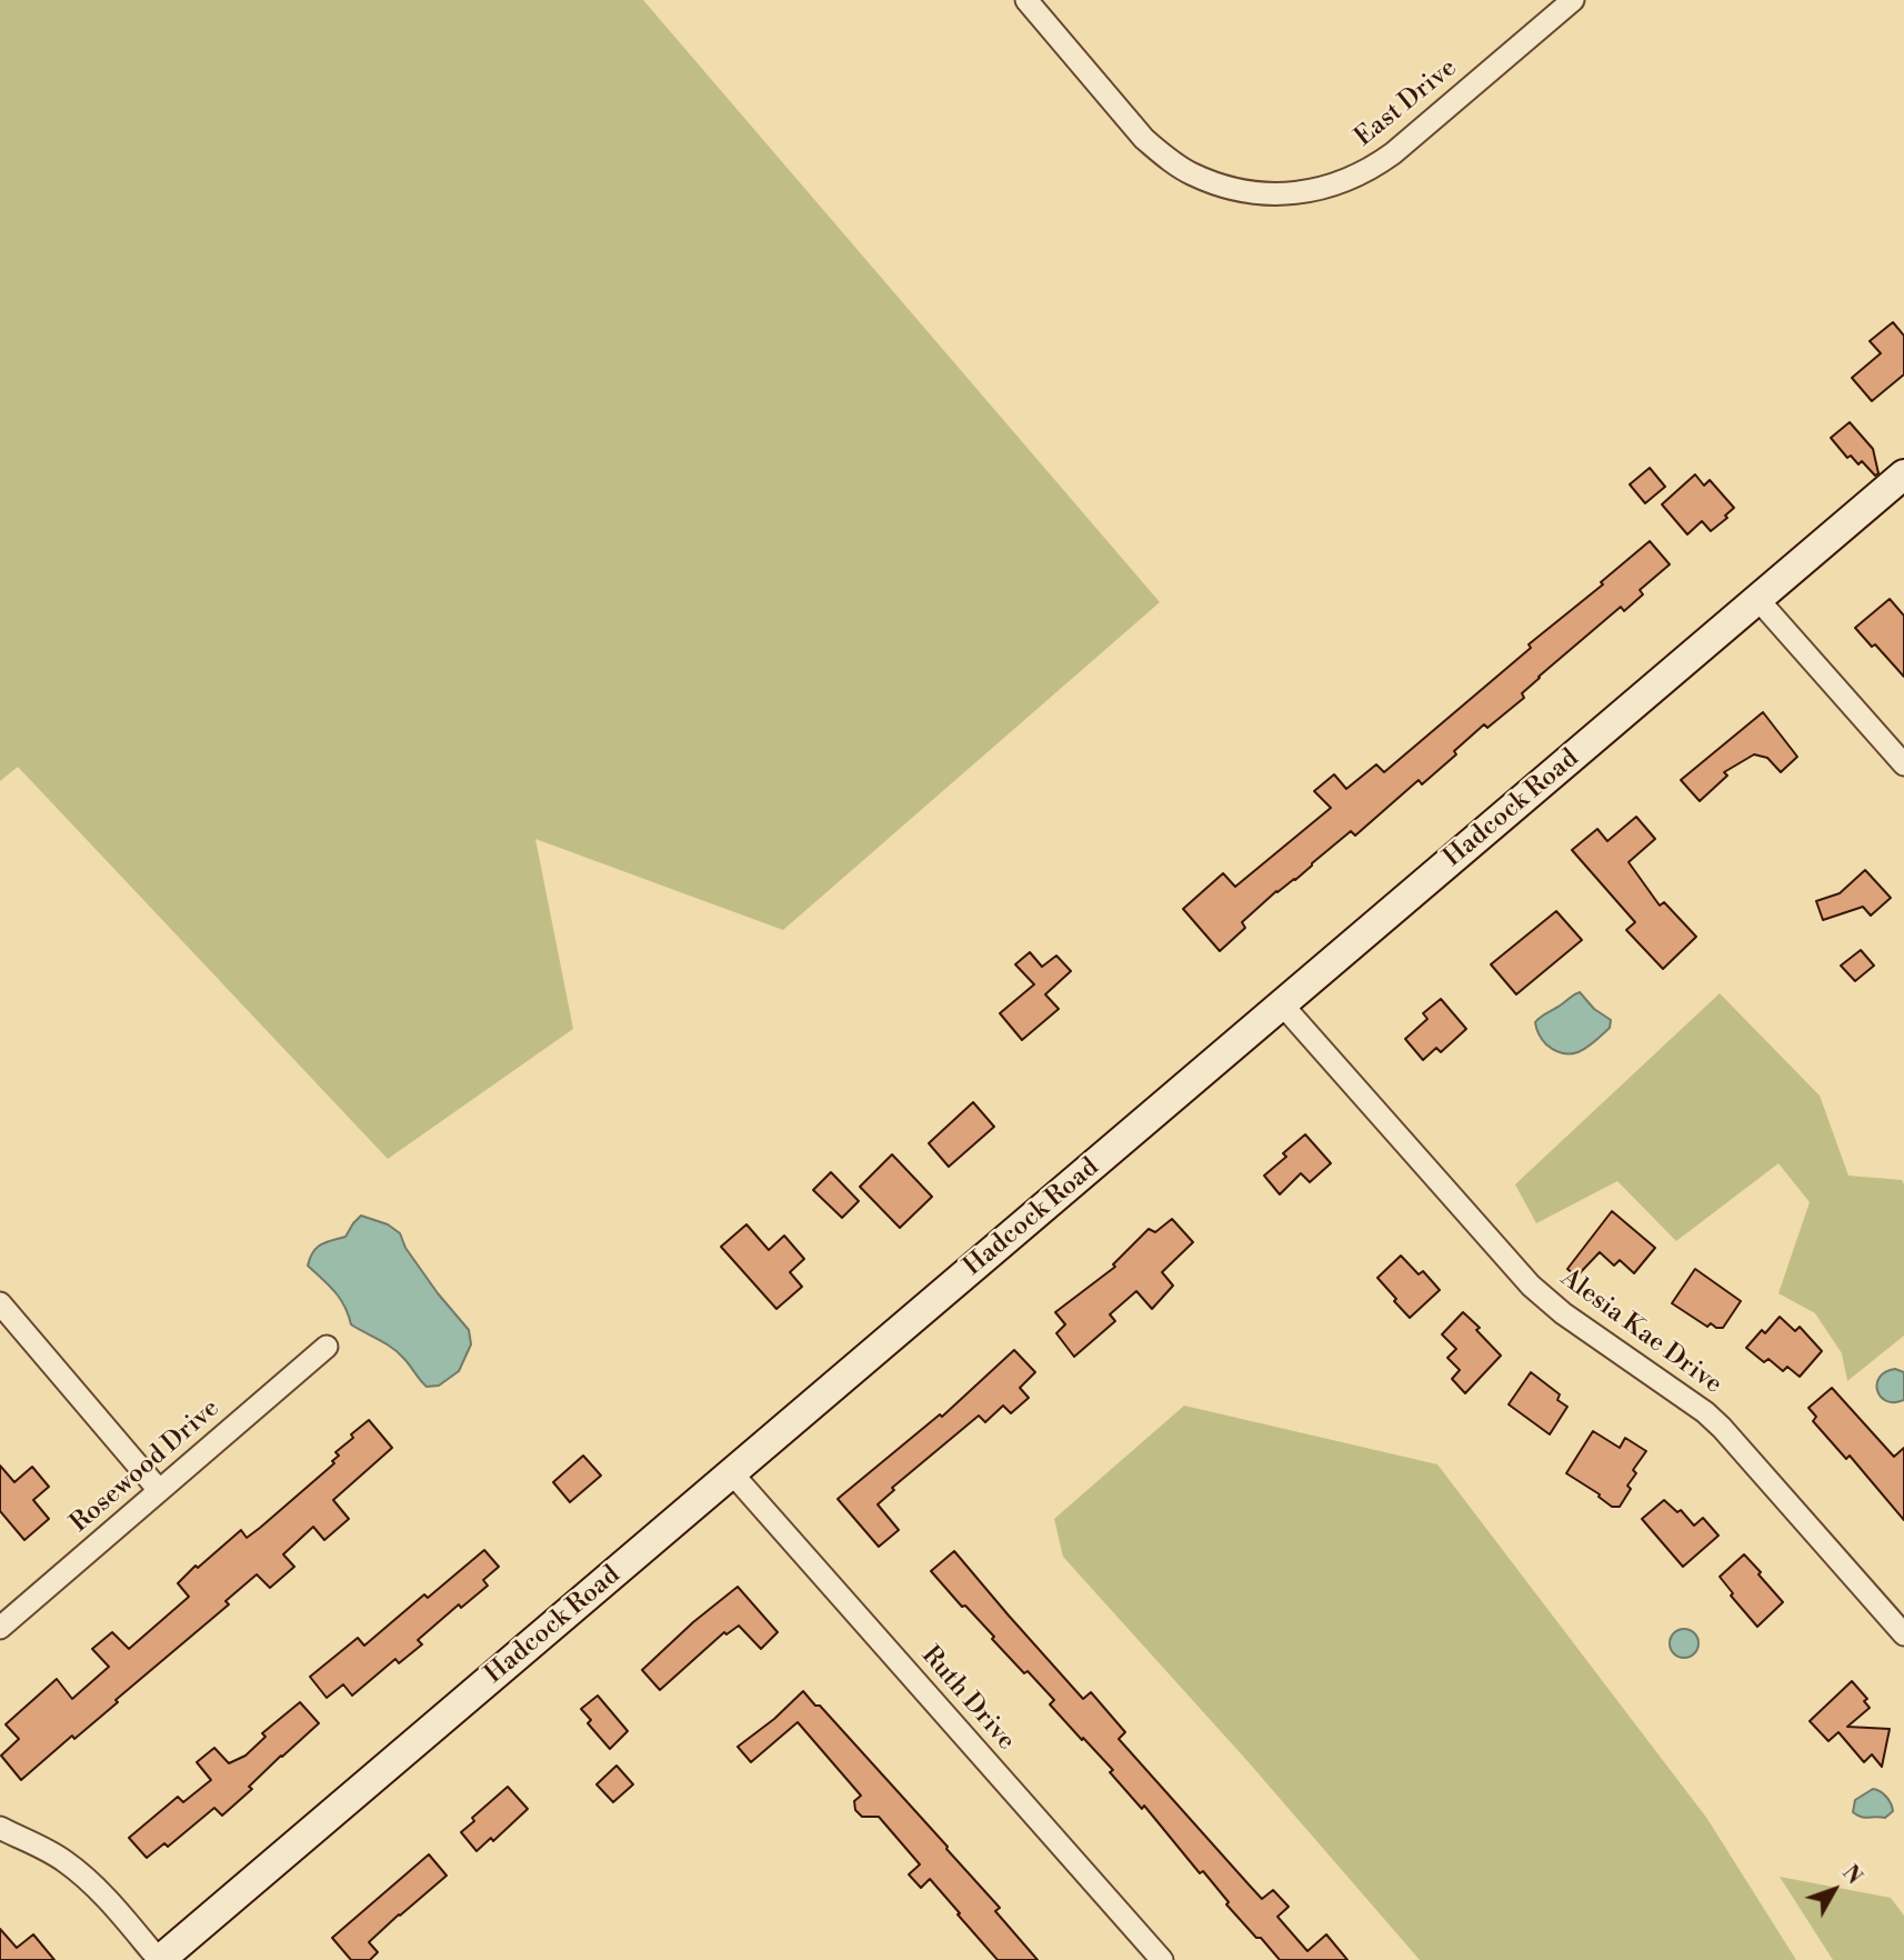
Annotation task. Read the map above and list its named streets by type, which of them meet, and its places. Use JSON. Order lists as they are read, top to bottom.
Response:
{
  "streets": {
    "street": [
      "East Drive",
      "Hadcock Road",
      "Alesia Kae Drive",
      "Rosewood Drive",
      "Ruth Drive"
    ]
  },
  "crossings": [
    ["Hadcock Road", "Alesia Kae Drive"],
    ["Hadcock Road", "Ruth Drive"]
  ],
  "north": "top right"
}
